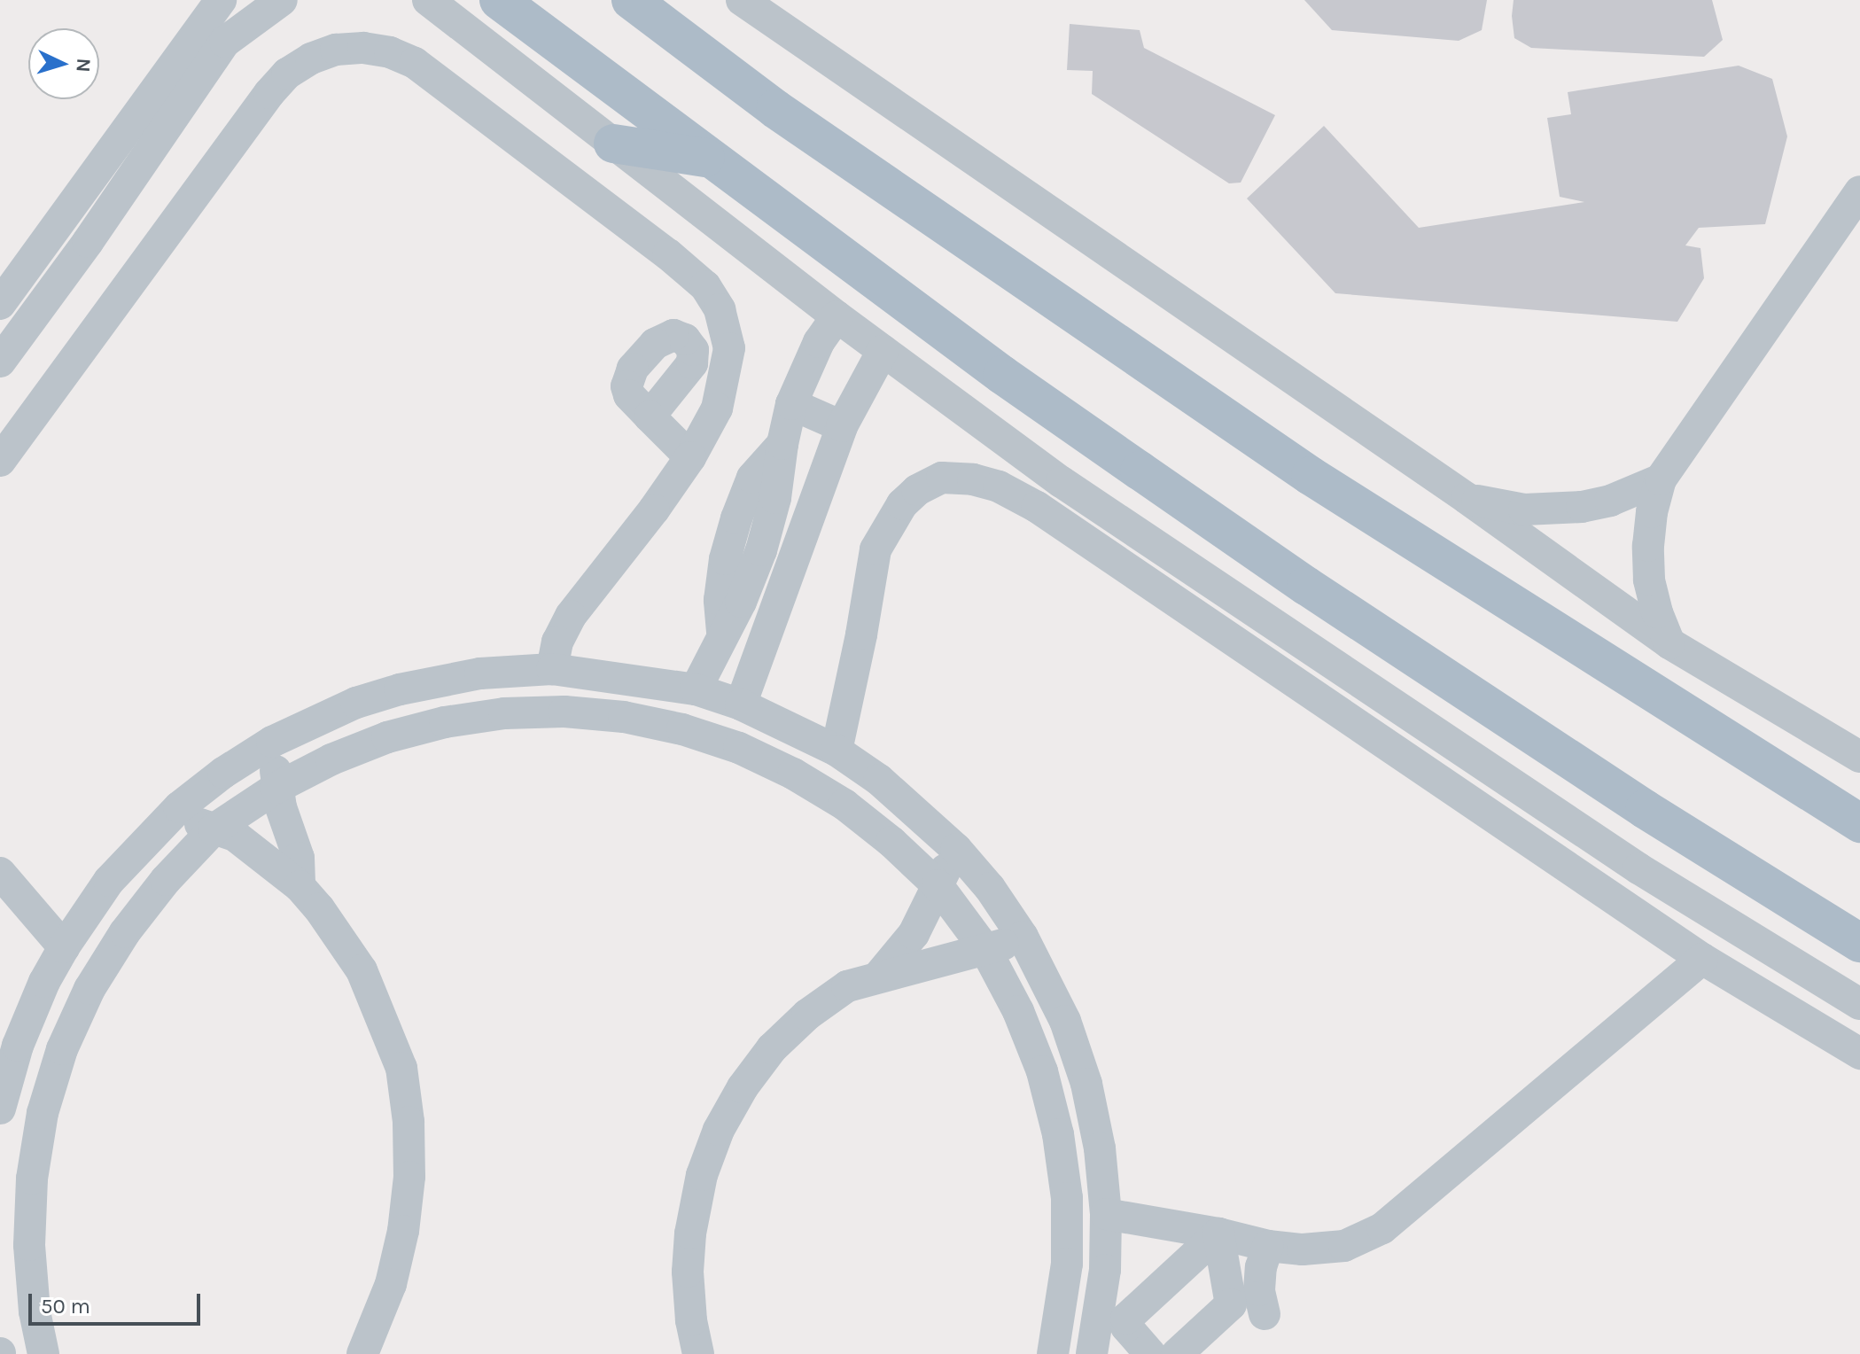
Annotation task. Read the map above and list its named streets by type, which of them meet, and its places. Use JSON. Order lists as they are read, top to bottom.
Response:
{
  "scale_bar": "50 m",
  "north": "right"
}
